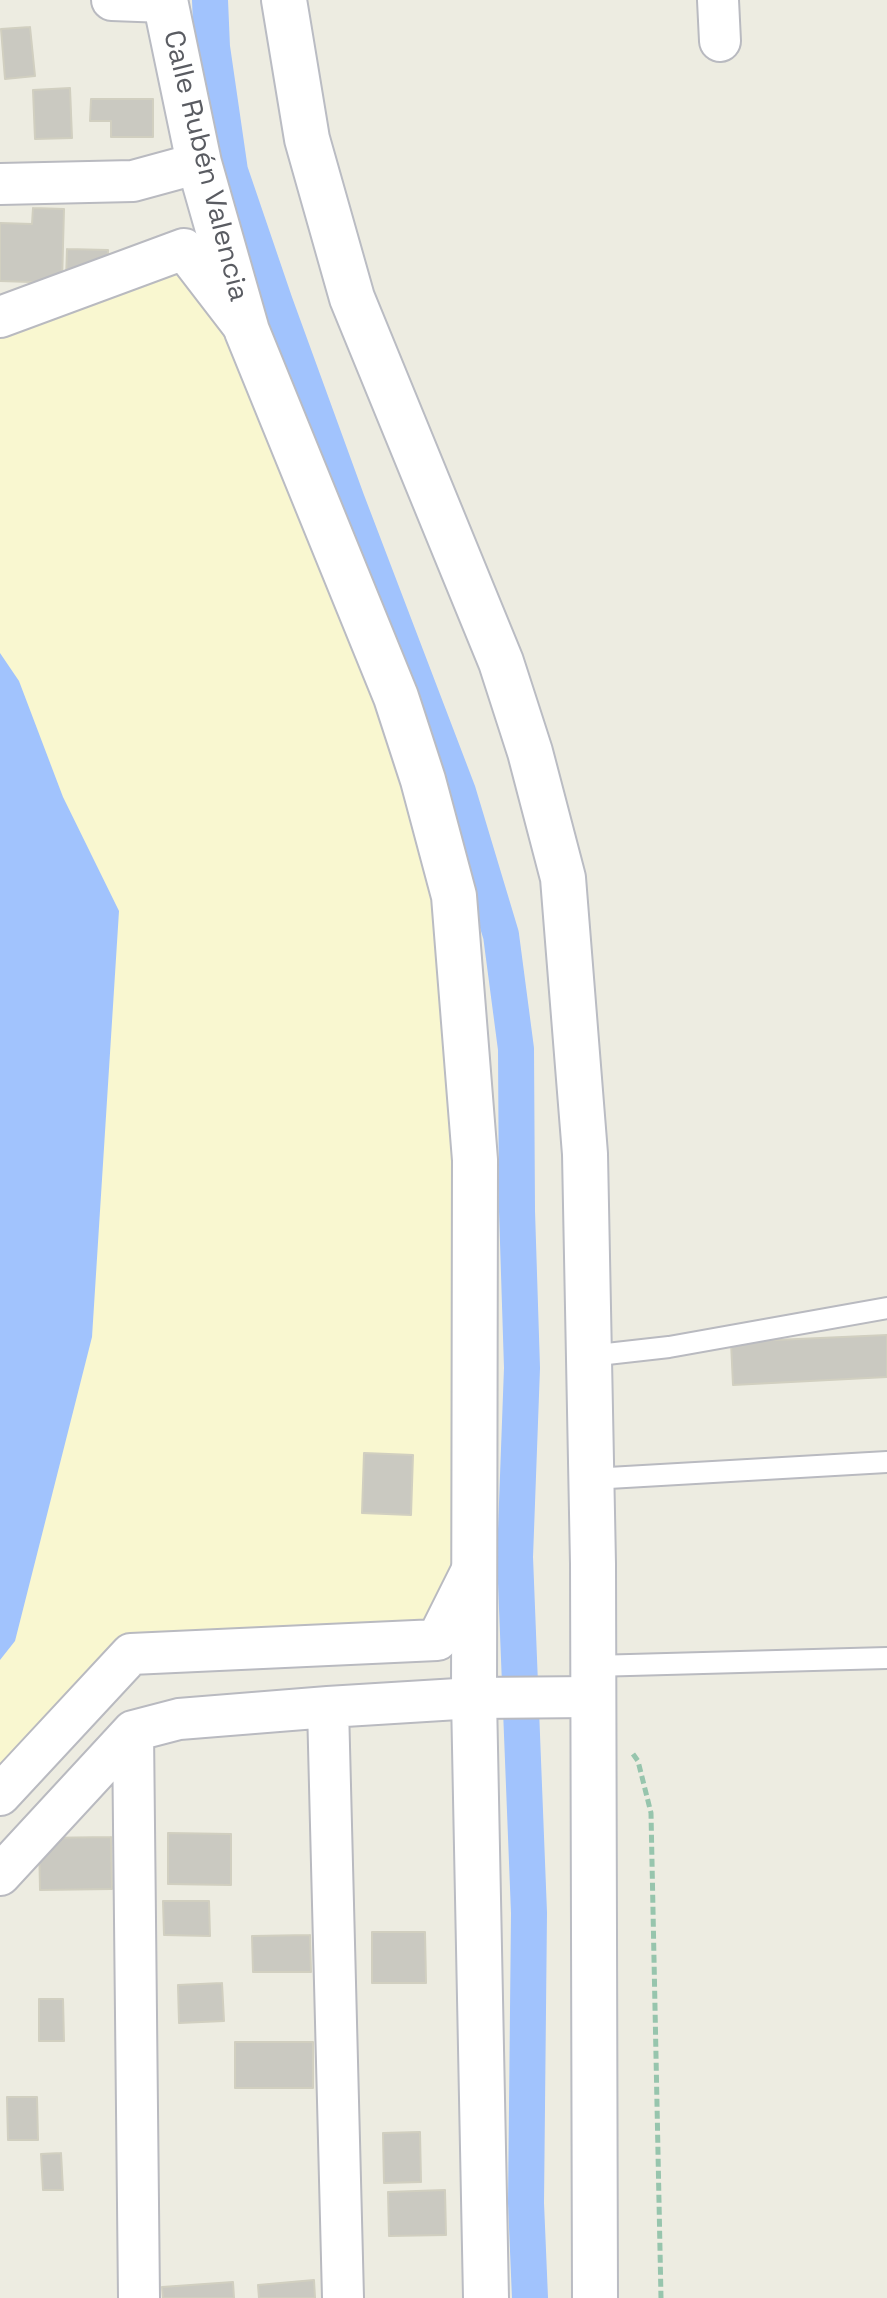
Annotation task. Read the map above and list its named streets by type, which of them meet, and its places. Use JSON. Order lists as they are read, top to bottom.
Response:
{
  "streets": {
    "street": ["Calle Rubén Valencia"]
  }
}
